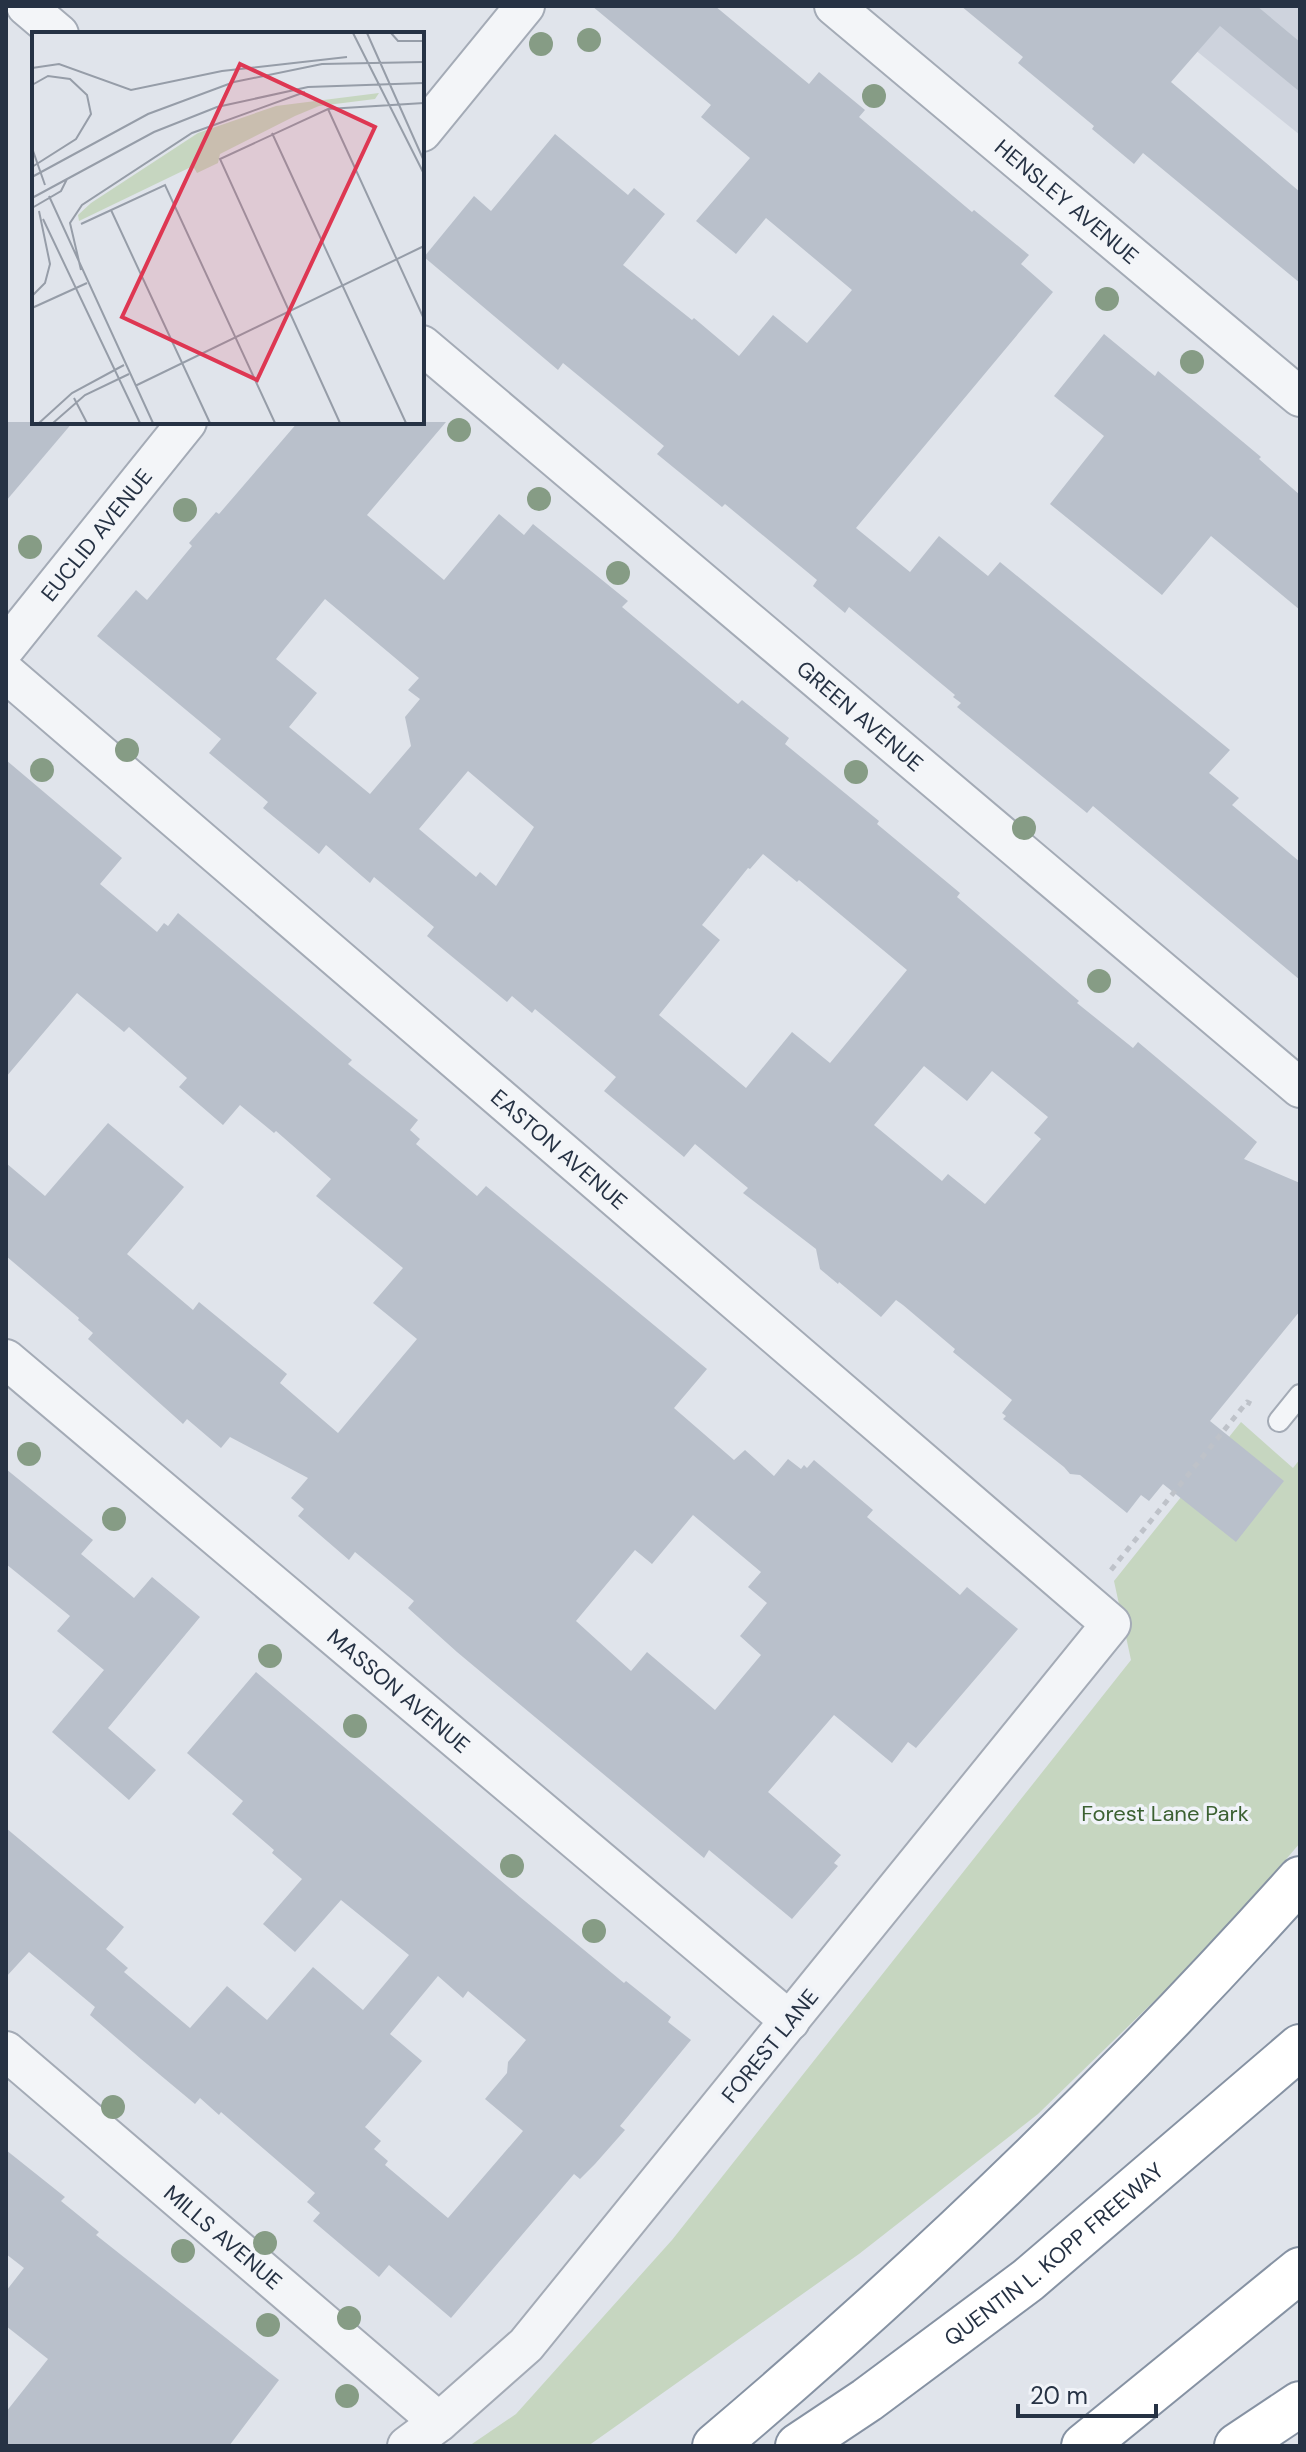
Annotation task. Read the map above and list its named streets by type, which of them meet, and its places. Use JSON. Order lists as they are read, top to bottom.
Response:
{
  "streets": {
    "highway": ["QUENTIN L. KOPP FREEWAY"],
    "street": [
      "HENSLEY AVENUE",
      "EUCLID AVENUE",
      "GREEN AVENUE",
      "EASTON AVENUE",
      "MASSON AVENUE",
      "FOREST LANE",
      "MILLS AVENUE"
    ]
  },
  "crossings": [
    ["EASTON AVENUE", "FOREST LANE"],
    ["MASSON AVENUE", "FOREST LANE"],
    ["FOREST LANE", "MILLS AVENUE"]
  ],
  "parks": ["Forest Lane Park"],
  "scale_bar": "20 m"
}
